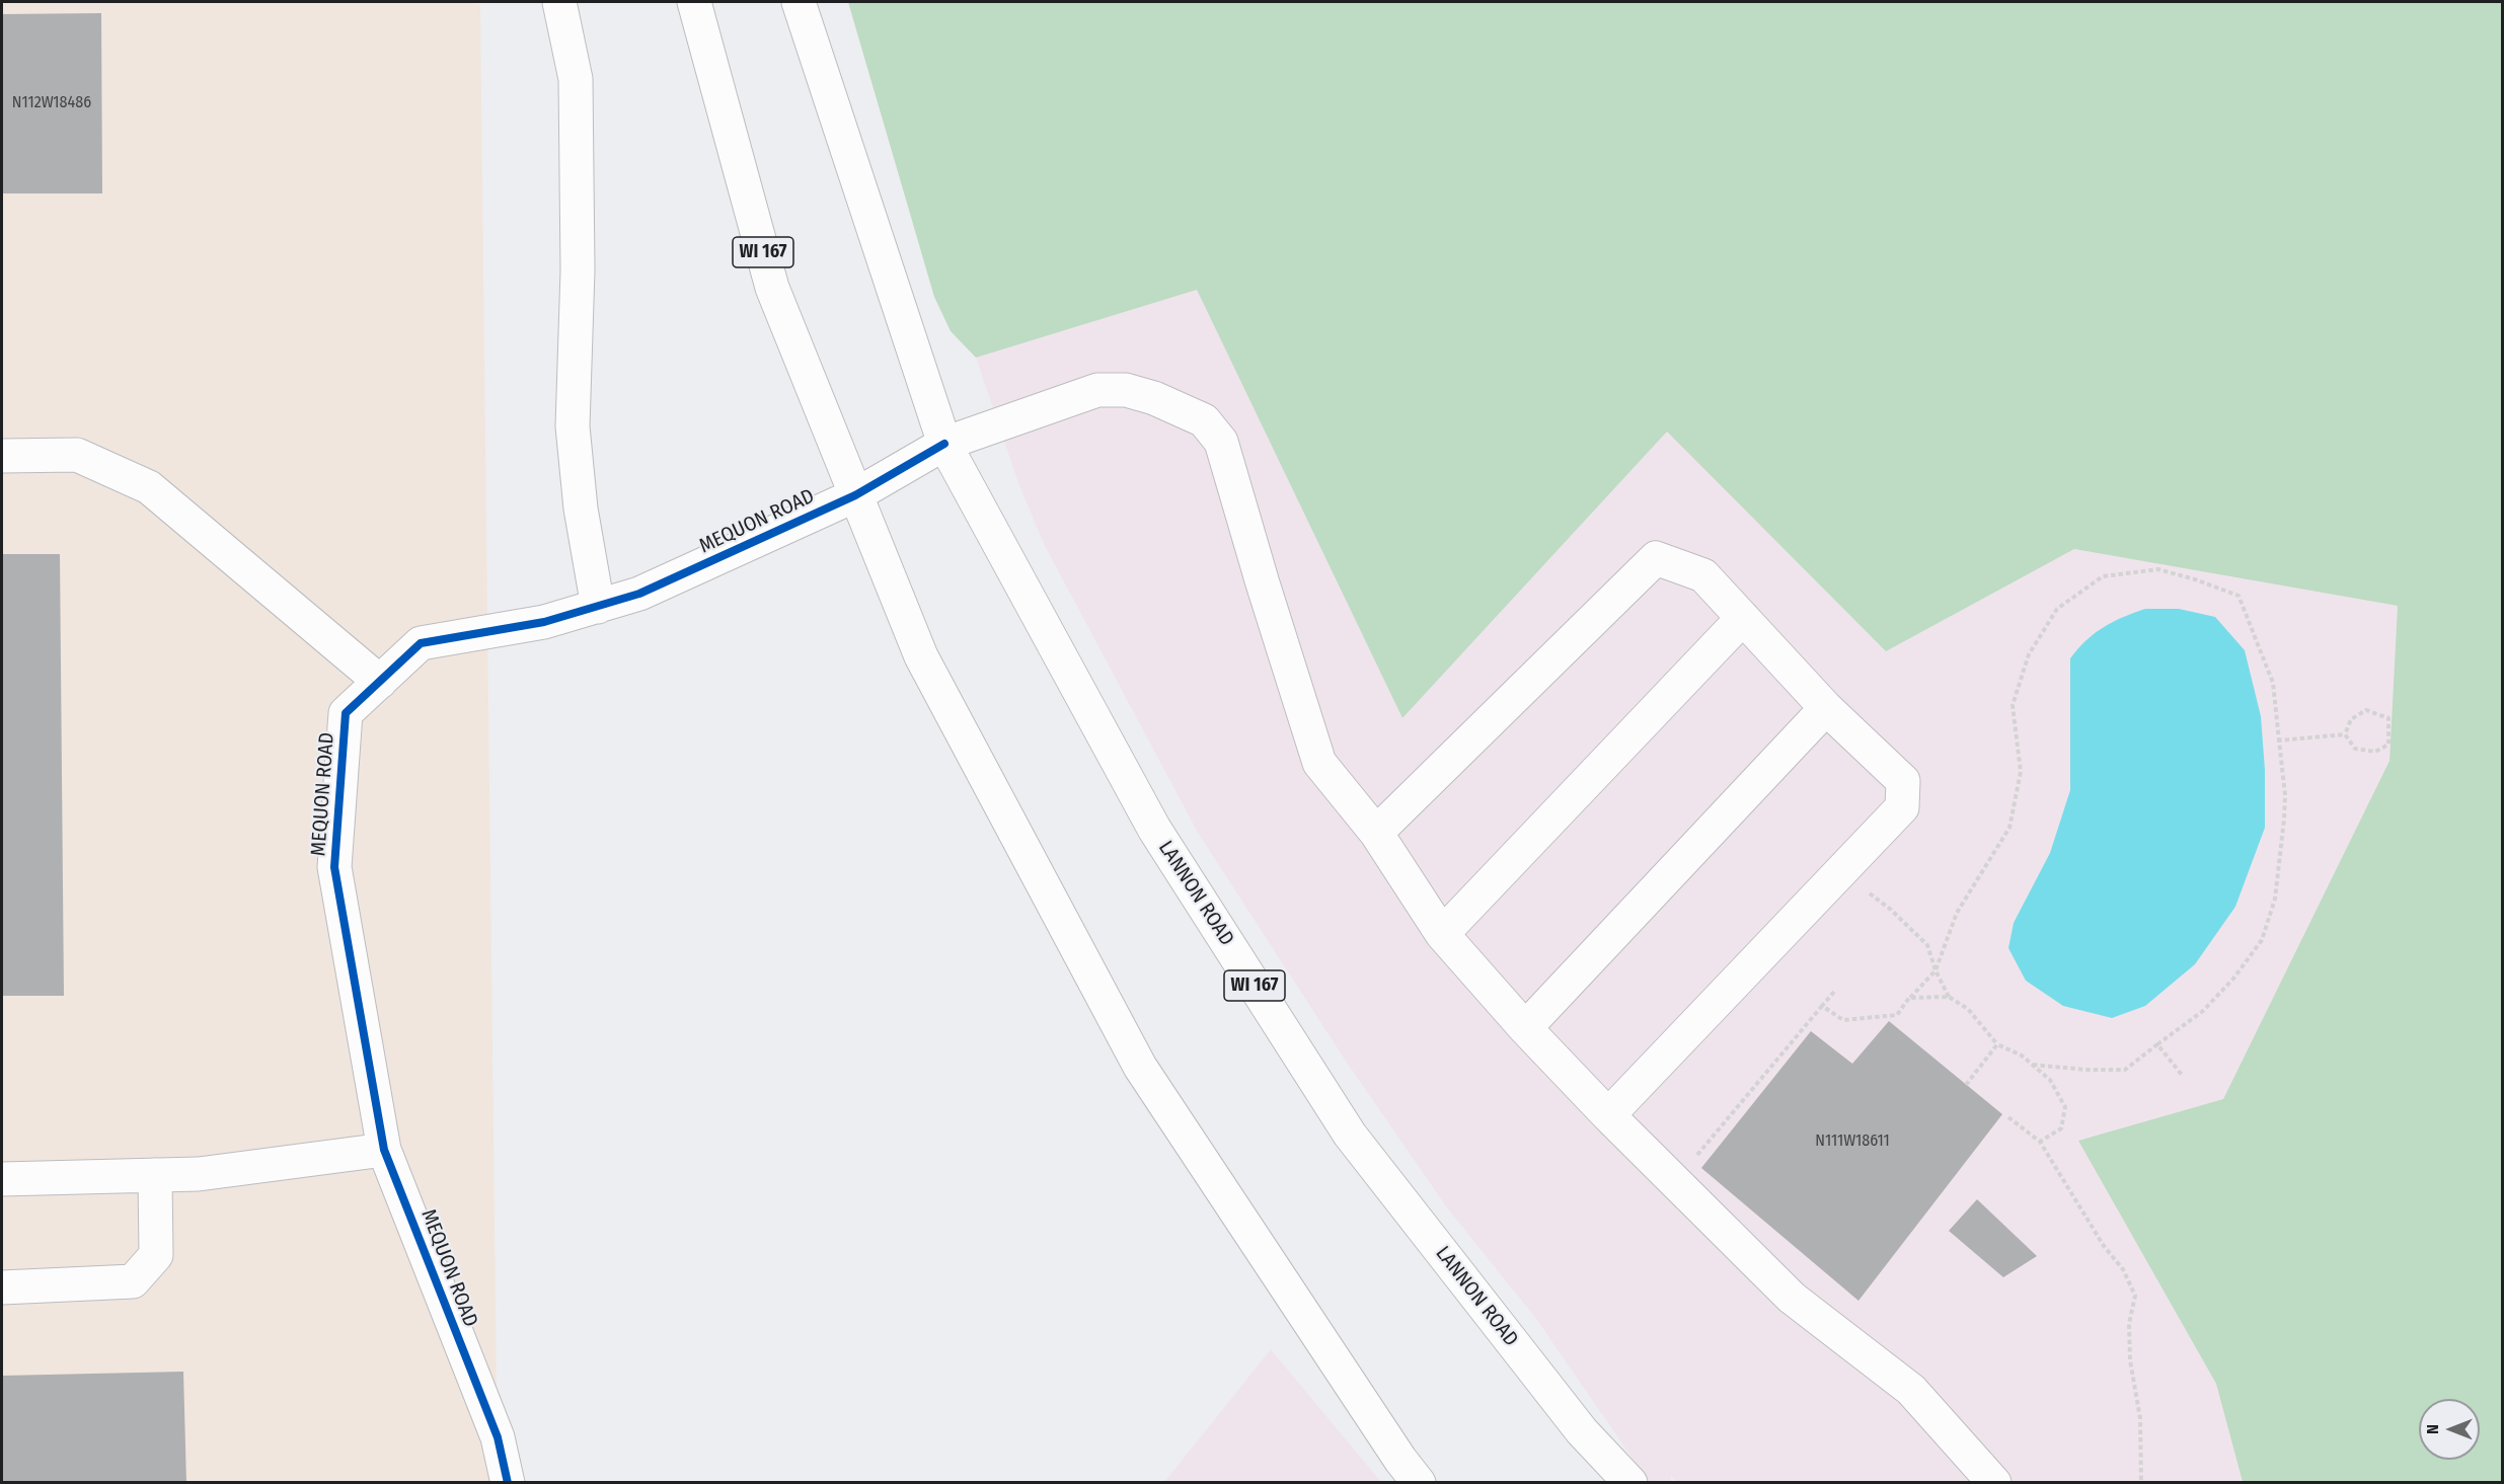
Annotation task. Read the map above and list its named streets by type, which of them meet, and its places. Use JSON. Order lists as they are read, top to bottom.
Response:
{
  "streets": {
    "main road": ["WI 167", "MEQUON ROAD", "LANNON ROAD"]
  },
  "crossings": [
    ["WI 167", "MEQUON ROAD"],
    ["WI 167", "LANNON ROAD"],
    ["MEQUON ROAD", "LANNON ROAD"]
  ],
  "house_numbers": ["N112W18486", "N111W18611"],
  "north": "left"
}
